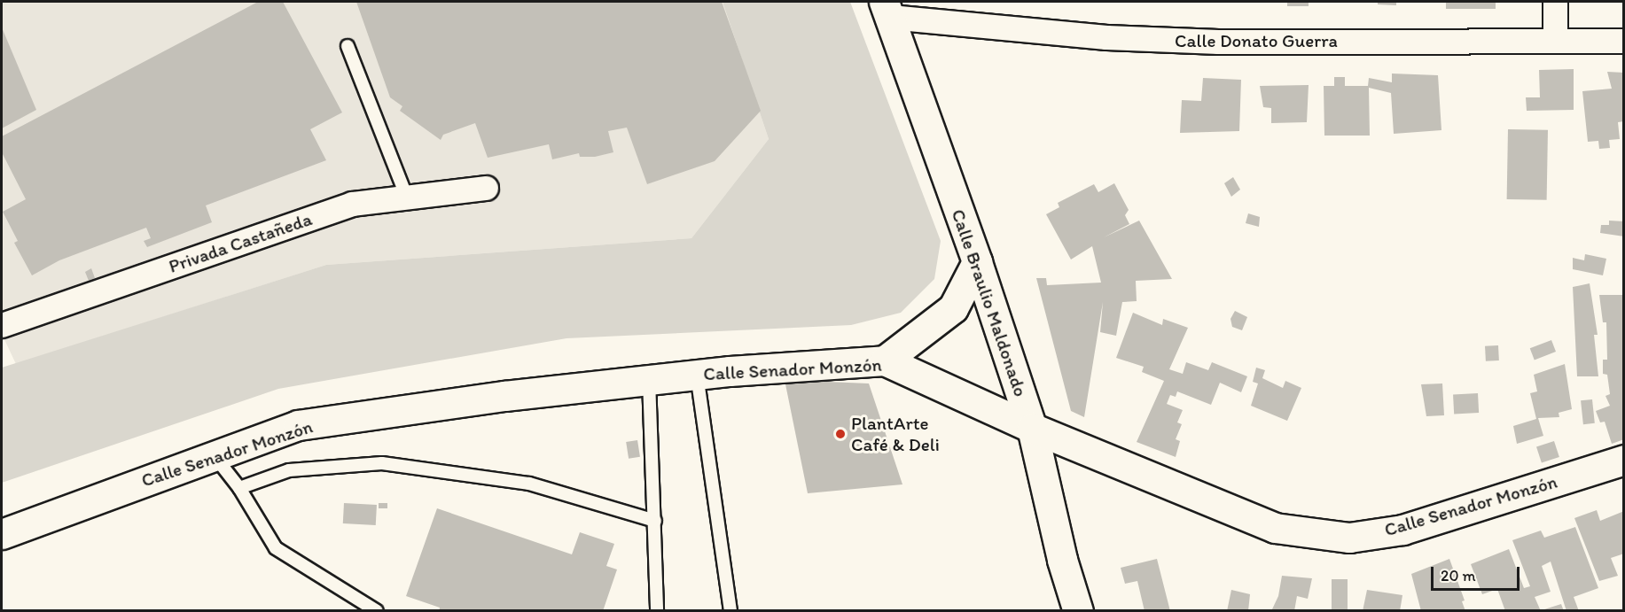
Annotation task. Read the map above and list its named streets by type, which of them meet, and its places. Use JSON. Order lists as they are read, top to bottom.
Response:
{
  "streets": {
    "street": [
      "Calle Donato Guerra",
      "Privada Castañeda",
      "Calle Braulio Maldonado",
      "Calle Senador Monzón"
    ]
  },
  "crossings": [
    ["Calle Donato Guerra", "Calle Braulio Maldonado"],
    ["Calle Braulio Maldonado", "Calle Senador Monzón"]
  ],
  "places": ["PlantArte Café & Deli"],
  "scale_bar": "20 m"
}
